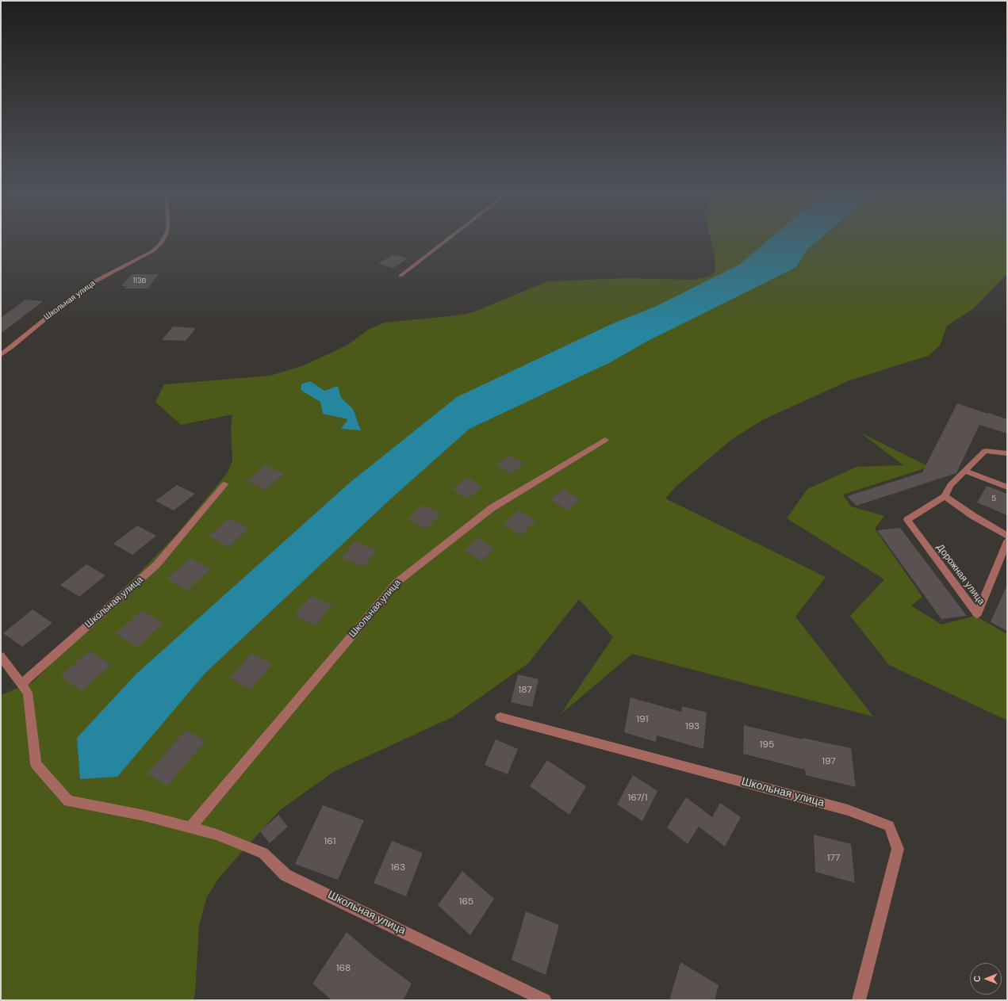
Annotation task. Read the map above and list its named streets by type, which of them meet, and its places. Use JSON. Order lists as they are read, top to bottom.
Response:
{
  "streets": {
    "street": ["Школьная улица", "Дорожная улица"]
  },
  "house_numbers": [
    "113В",
    "5",
    "187",
    "191",
    "193",
    "195",
    "197",
    "167/1",
    "161",
    "177",
    "163",
    "165",
    "168"
  ],
  "north": "left"
}
